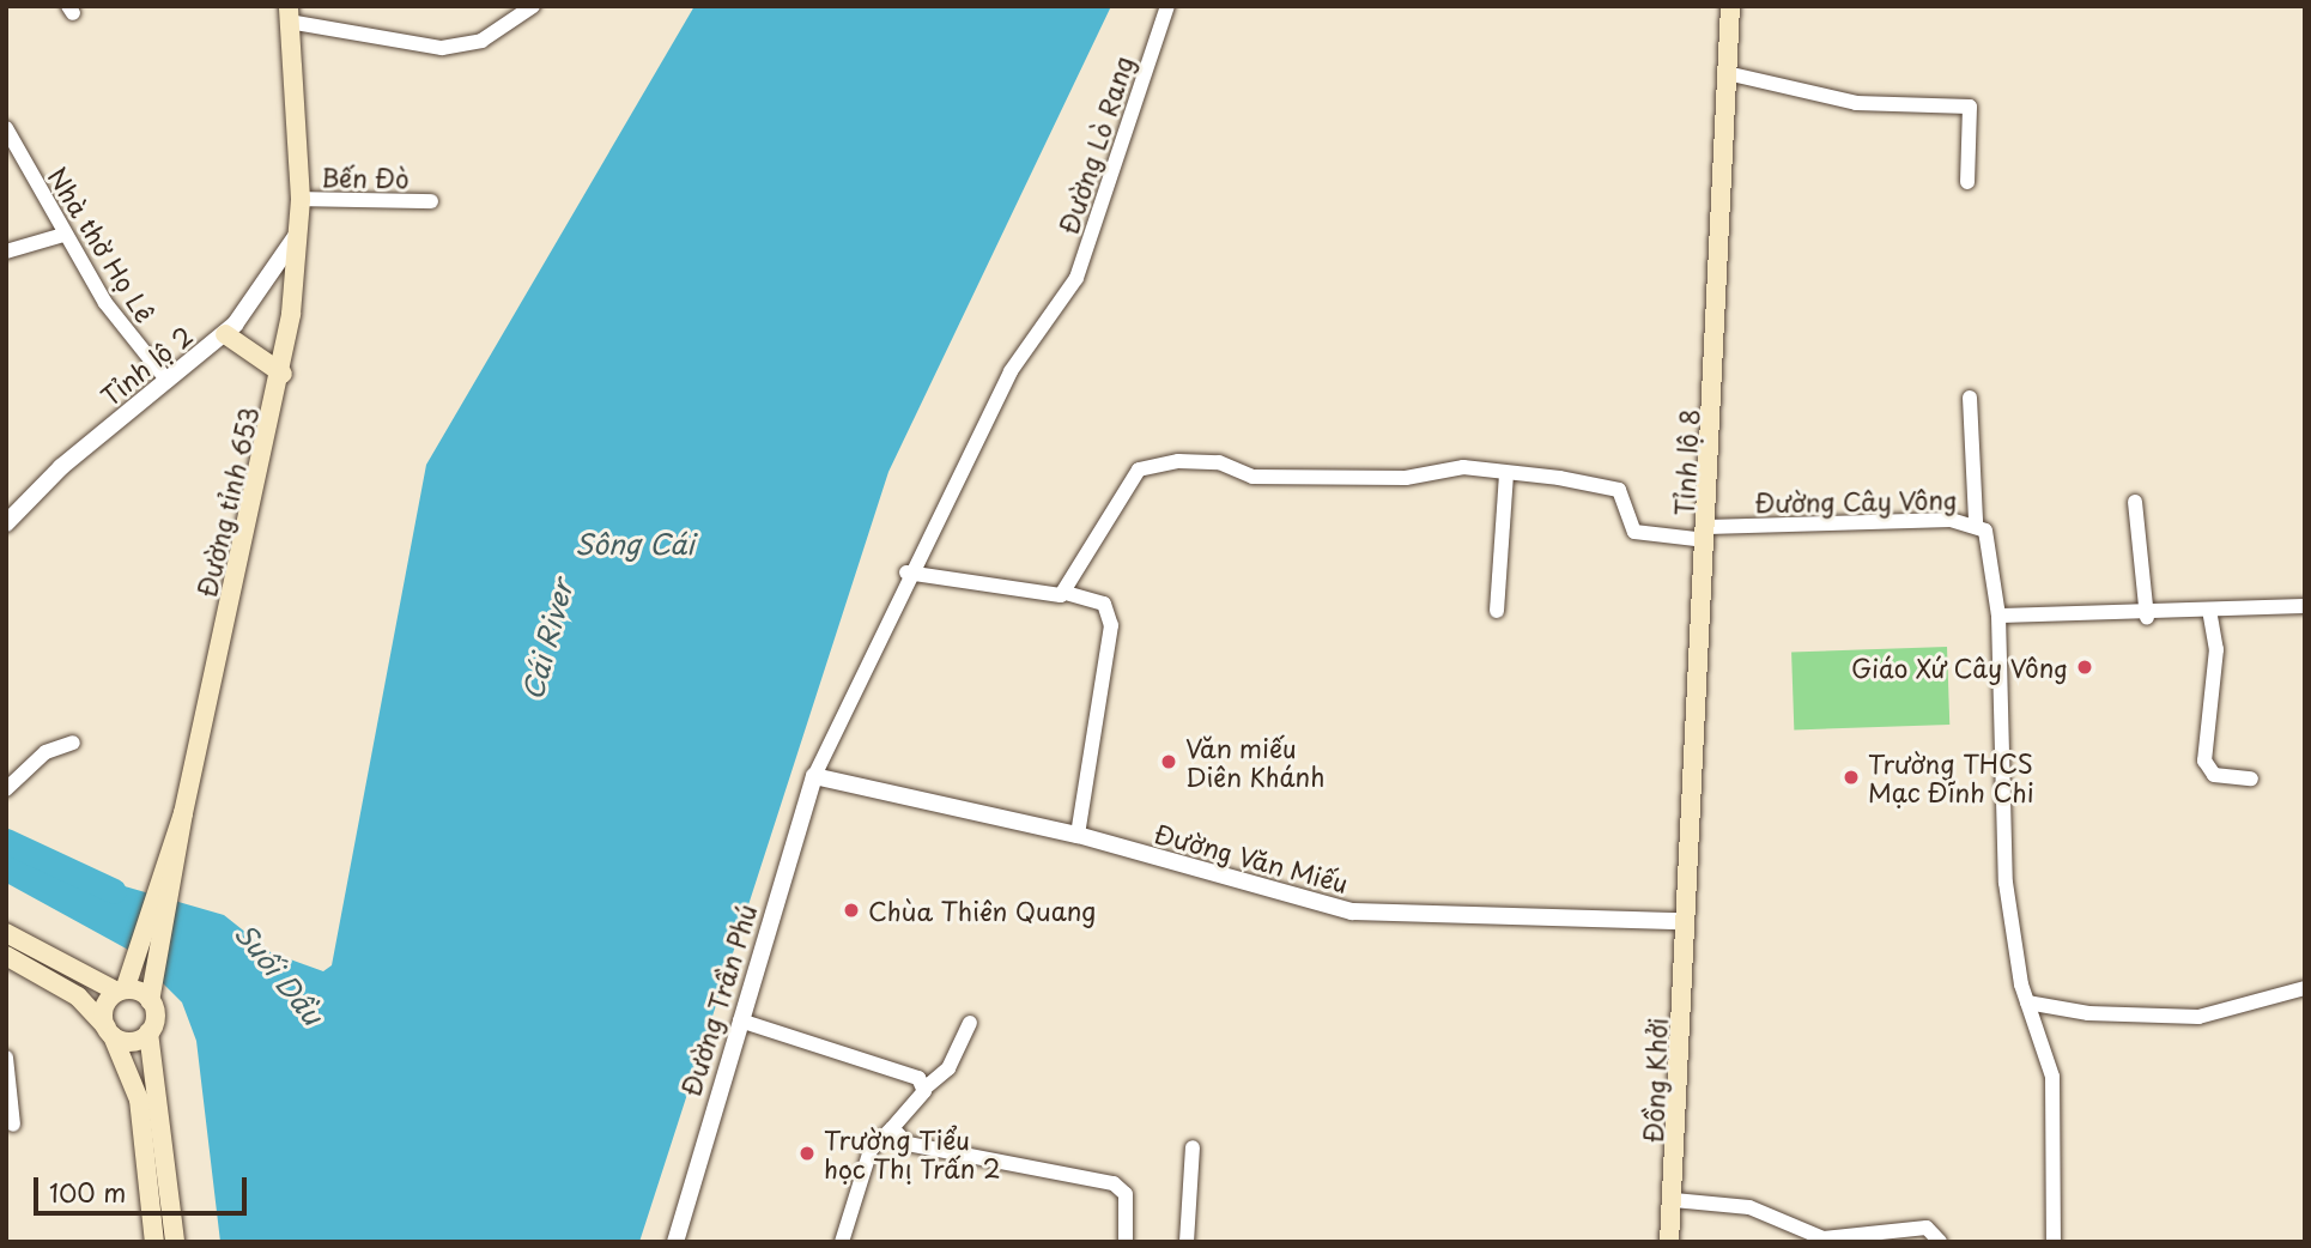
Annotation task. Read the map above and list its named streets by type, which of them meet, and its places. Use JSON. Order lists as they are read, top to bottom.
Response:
{
  "streets": {
    "main road": ["Tỉnh lộ 8", "Đường tỉnh 653", "Đồng Khởi"],
    "street": [
      "Đường Lò Rang",
      "Bến Đò",
      "Nhà thờ Họ Lê",
      "Tỉnh lộ 2",
      "Đường Cây Vông",
      "Đường Văn Miếu",
      "Đường Trần Phú"
    ]
  },
  "crossings": [
    ["Đường Lò Rang", "Đường Văn Miếu"],
    ["Đường Lò Rang", "Đường Trần Phú"],
    ["Bến Đò", "Đường tỉnh 653"],
    ["Nhà thờ Họ Lê", "Tỉnh lộ 2"],
    ["Tỉnh lộ 2", "Đường tỉnh 653"],
    ["Tỉnh lộ 8", "Đường Cây Vông"],
    ["Tỉnh lộ 8", "Đường Văn Miếu"],
    ["Tỉnh lộ 8", "Đồng Khởi"],
    ["Đường Văn Miếu", "Đường Trần Phú"],
    ["Đường Văn Miếu", "Đồng Khởi"]
  ],
  "water": ["Sông Cái", "Cái River", "Suối Dầu"],
  "places": [
    "Giáo Xứ Cây Vông",
    "Văn miếu Diên Khánh",
    "Trường THCS Mạc Đĩnh Chi",
    "Chùa Thiên Quang",
    "Trường Tiểu học Thị Trấn 2"
  ],
  "scale_bar": "100 m"
}
